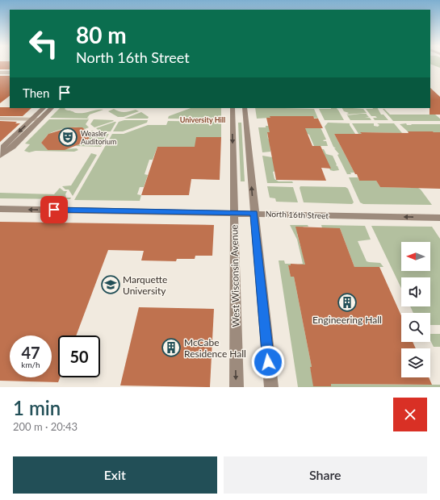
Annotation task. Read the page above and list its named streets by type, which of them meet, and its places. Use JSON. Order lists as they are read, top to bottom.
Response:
{
  "streets": {
    "main road": ["North 16th Street", "West Wisconsin Avenue"]
  },
  "crossings": [
    ["North 16th Street", "West Wisconsin Avenue"]
  ],
  "one_way": ["North 16th Street"],
  "districts": ["University Hill"],
  "places": {
    "theatre": ["Weasler Auditorium"],
    "school or university": ["Marquette University"],
    "building": ["Engineering Hall", "McCabe Residence Hall"]
  },
  "north": "left",
  "page": {
    "turn": ["80 m", "North 16th Street"],
    "then": "Then",
    "speed": "47 km/h",
    "limit": "50",
    "heading": ["1 min", "200 m · 20:43"],
    "buttons": ["Exit", "Share"]
  }
}
